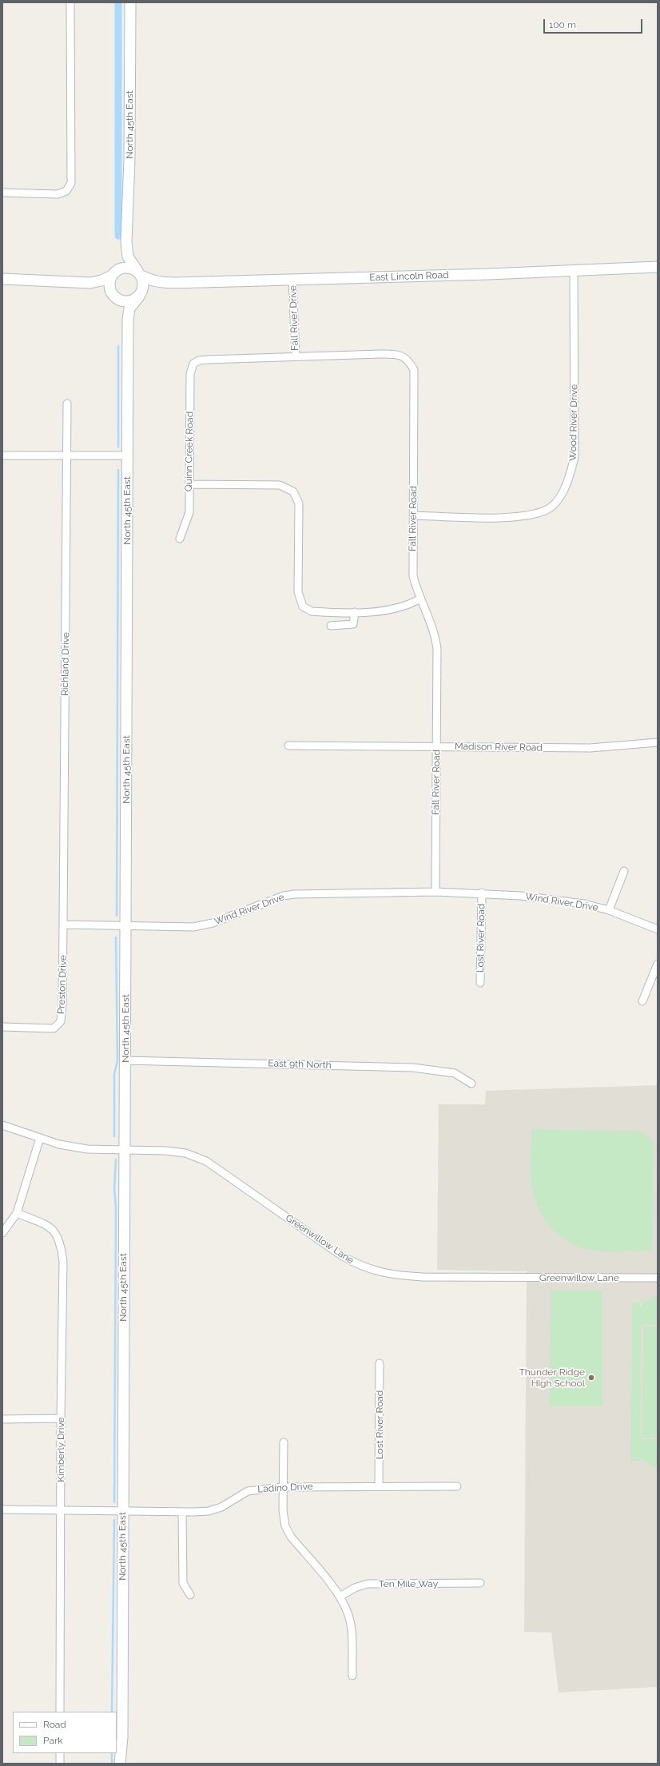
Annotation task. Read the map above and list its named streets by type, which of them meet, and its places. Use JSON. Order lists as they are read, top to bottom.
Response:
{
  "streets": {
    "main road": ["North 45th East", "East Lincoln Road"],
    "street": [
      "Fall River Drive",
      "Wood River Drive",
      "Quinn Creek Road",
      "Fall River Road",
      "Richland Drive",
      "Madison River Road",
      "Wind River Drive",
      "Lost River Road",
      "Preston Drive",
      "East 9th North",
      "Greenwillow Lane",
      "Kimberly Drive",
      "Ladino Drive",
      "Ten Mile Way"
    ]
  },
  "crossings": [
    ["North 45th East", "East Lincoln Road"],
    ["North 45th East", "Wind River Drive"],
    ["North 45th East", "East 9th North"],
    ["North 45th East", "Greenwillow Lane"],
    ["North 45th East", "Ladino Drive"],
    ["East Lincoln Road", "Fall River Drive"],
    ["East Lincoln Road", "Wood River Drive"],
    ["Fall River Drive", "Fall River Road"],
    ["Wood River Drive", "Fall River Road"],
    ["Quinn Creek Road", "Fall River Road"],
    ["Fall River Road", "Madison River Road"],
    ["Fall River Road", "Wind River Drive"],
    ["Richland Drive", "Wind River Drive"],
    ["Richland Drive", "Preston Drive"],
    ["Wind River Drive", "Lost River Road"],
    ["Wind River Drive", "Preston Drive"],
    ["Lost River Road", "Ladino Drive"],
    ["Kimberly Drive", "Ladino Drive"]
  ],
  "places": ["Thunder Ridge High School"],
  "legend": ["Road", "Park"],
  "scale_bar": "100 m"
}
